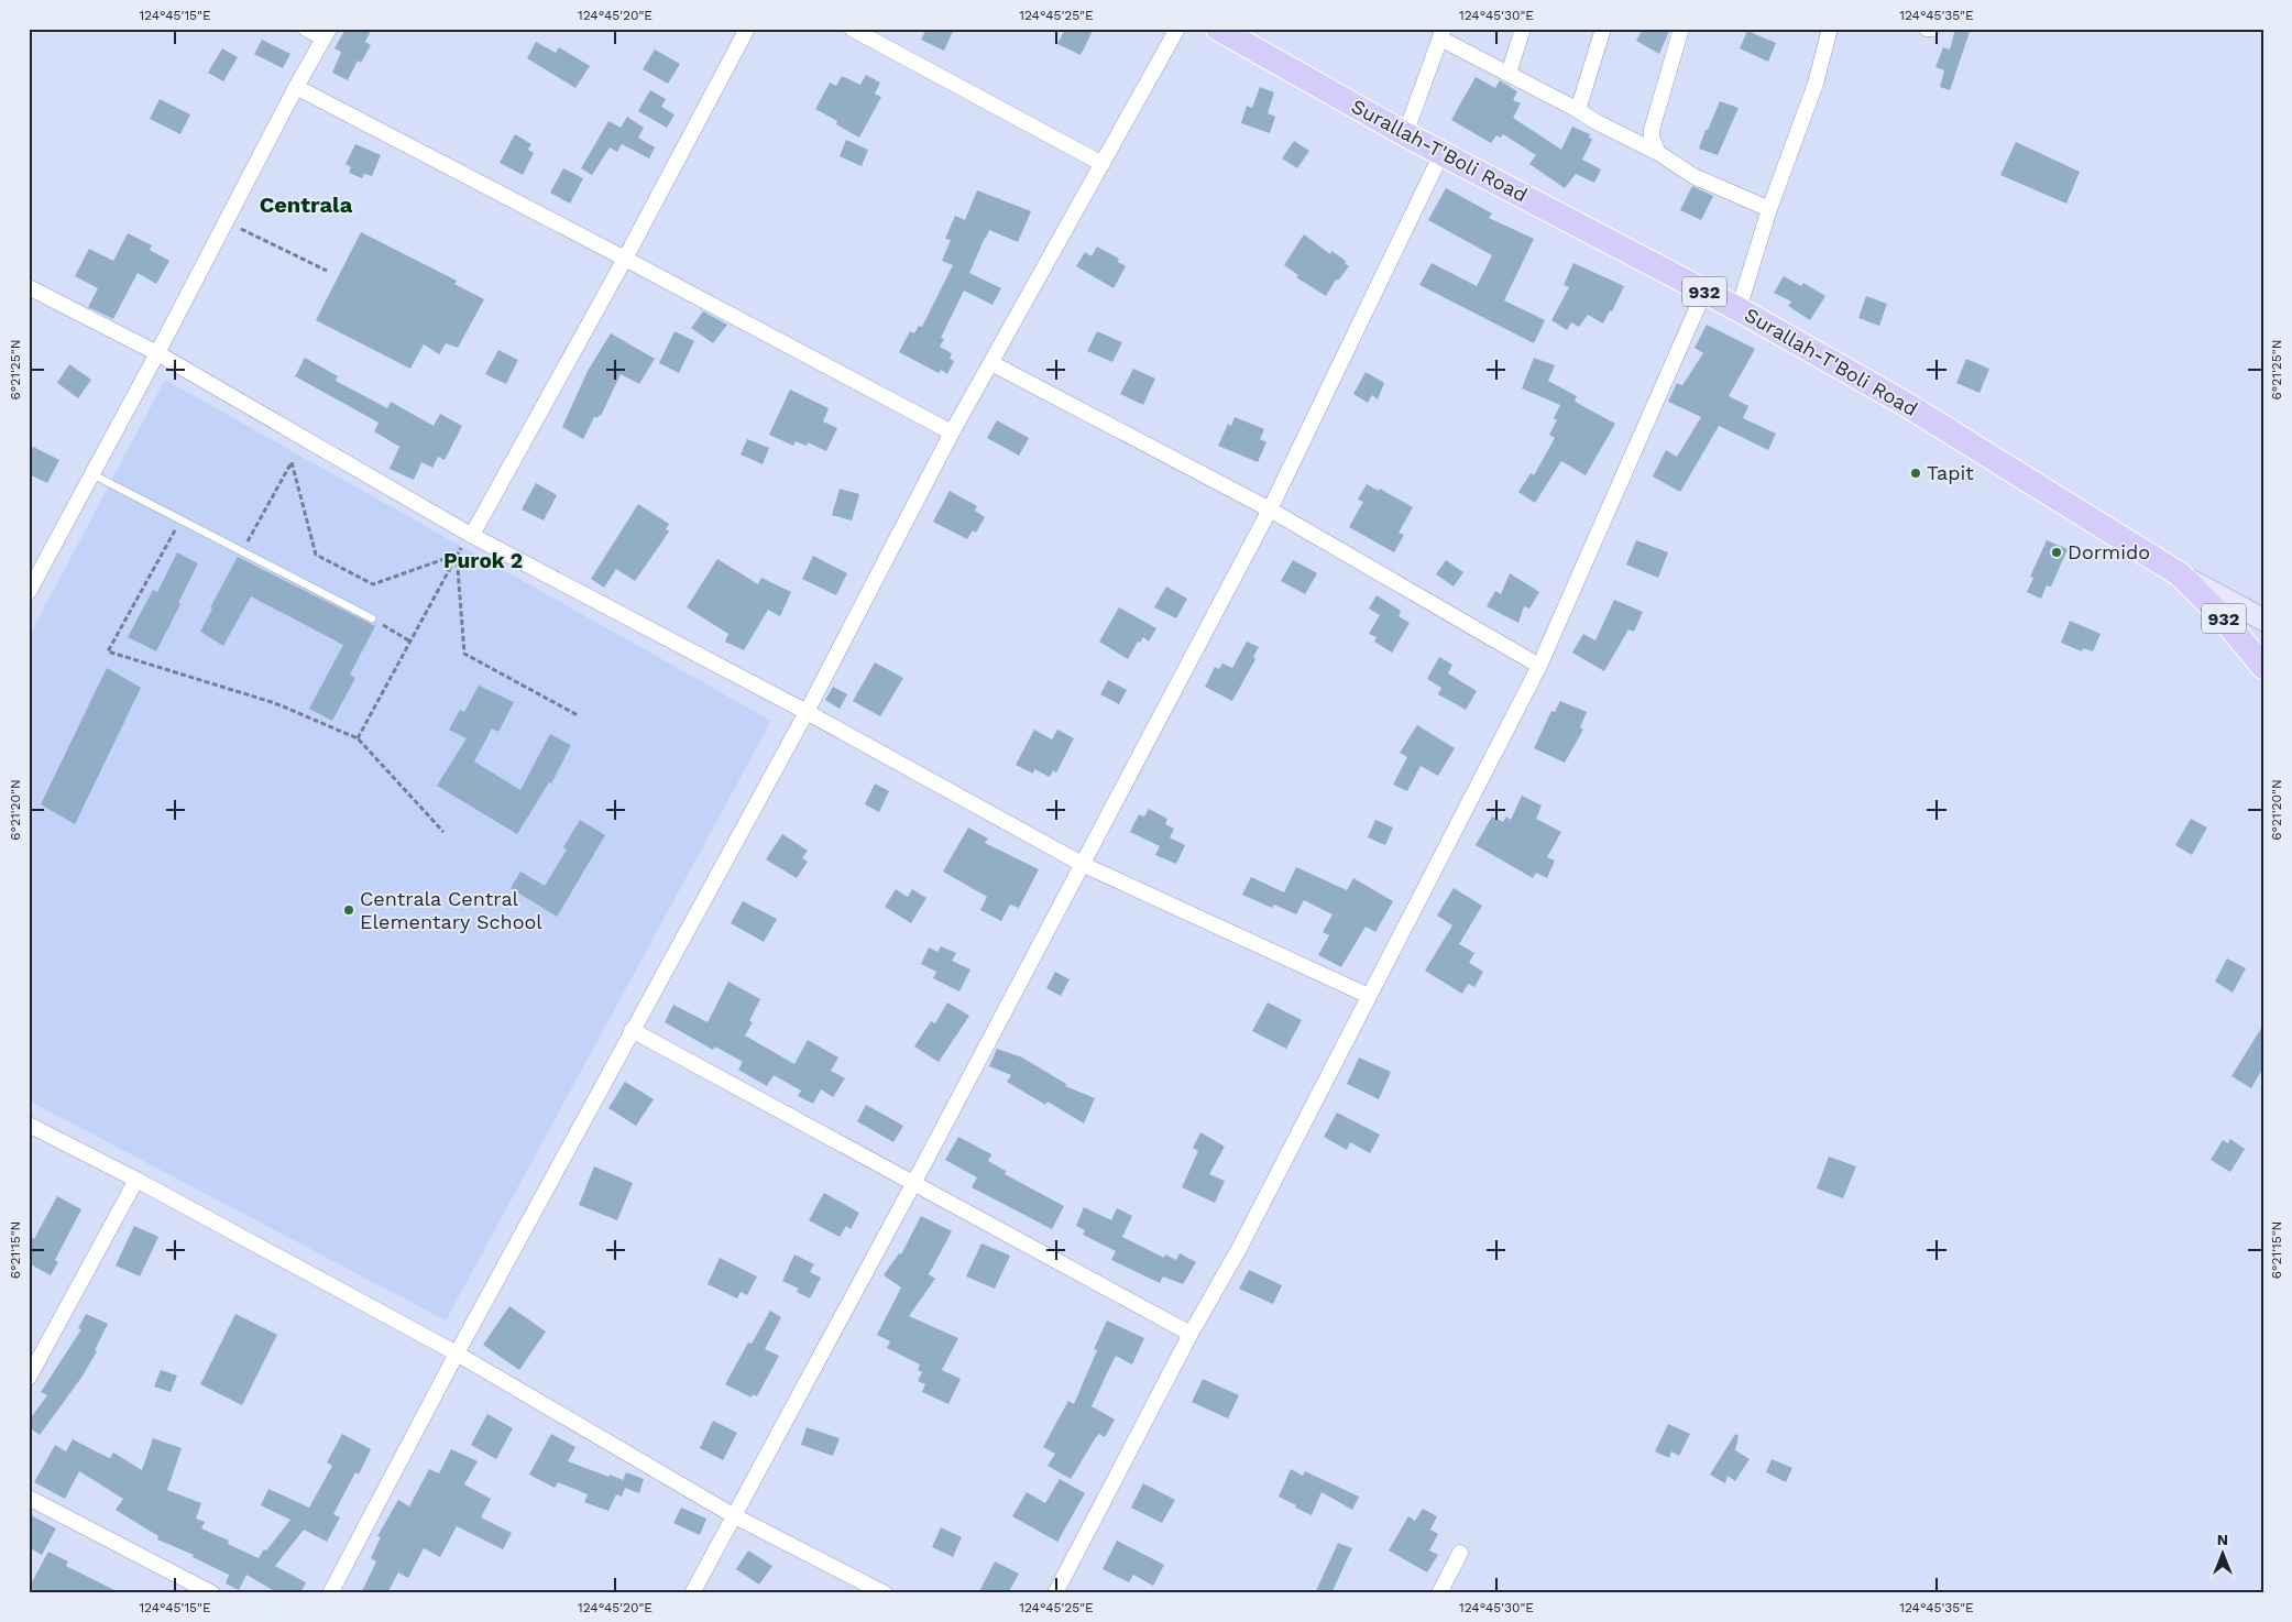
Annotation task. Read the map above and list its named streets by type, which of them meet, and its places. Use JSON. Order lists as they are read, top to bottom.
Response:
{
  "streets": {
    "main road": ["Surallah-T'Boli Road", "932"]
  },
  "districts": ["Centrala", "Purok 2"],
  "places": ["Tapit", "Dormido", "Centrala Central Elementary School"],
  "north": "top",
  "coordinates": [
    "124°45'15\"E",
    "124°45'20\"E",
    "124°45'25\"E",
    "124°45'30\"E",
    "124°45'35\"E",
    "6°21'25\"N",
    "6°21'20\"N",
    "6°21'15\"N"
  ]
}
